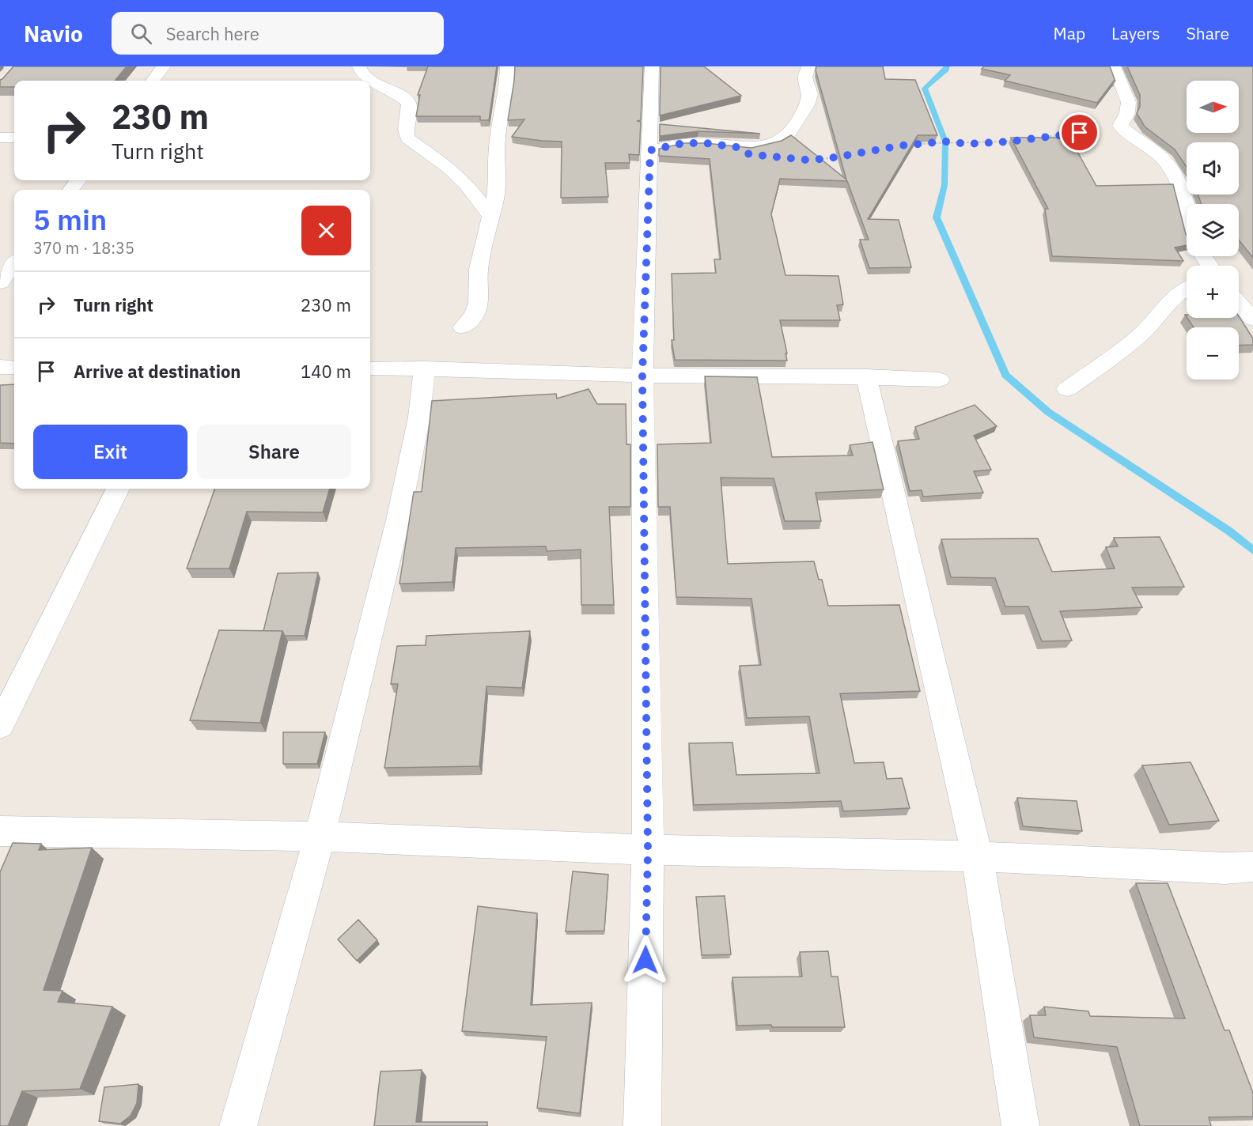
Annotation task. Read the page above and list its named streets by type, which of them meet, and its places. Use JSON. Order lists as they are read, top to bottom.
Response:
{
  "north": "right",
  "page": {
    "header": "Navio",
    "search": "Search here",
    "nav": ["Map", "Layers", "Share"],
    "map_buttons": ["+", "−"],
    "turn": ["230 m", "Turn right"],
    "heading": ["5 min", "370 m · 18:35"],
    "list": [
      {
        "name": "Turn right",
        "value": "230 m"
      },
      {
        "name": "Arrive at destination",
        "value": "140 m"
      }
    ],
    "buttons": ["Exit", "Share"]
  }
}
